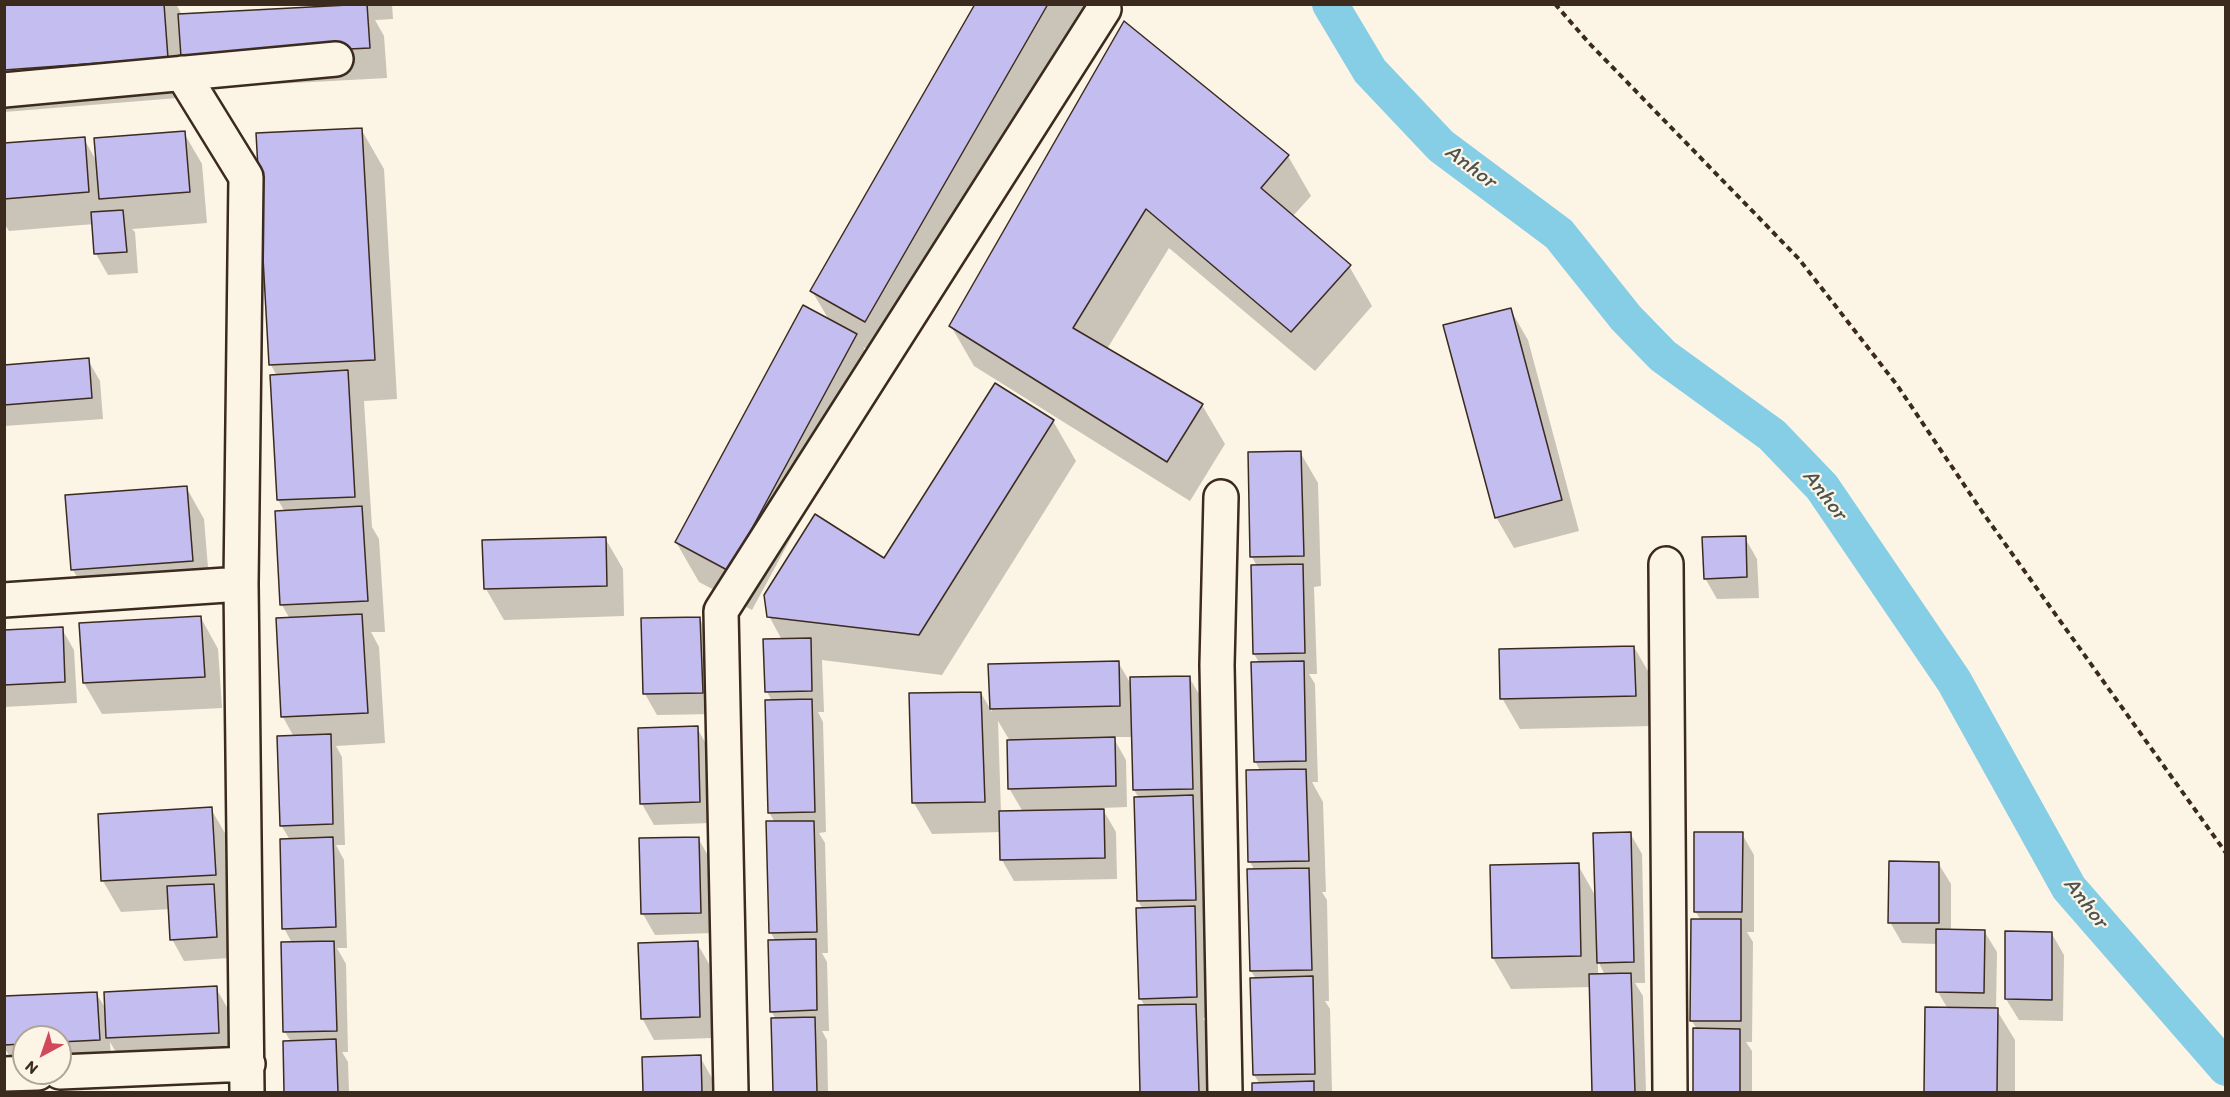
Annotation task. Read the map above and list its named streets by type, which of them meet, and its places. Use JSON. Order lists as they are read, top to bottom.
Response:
{
  "water": ["Anhor"],
  "north": "bottom left"
}
